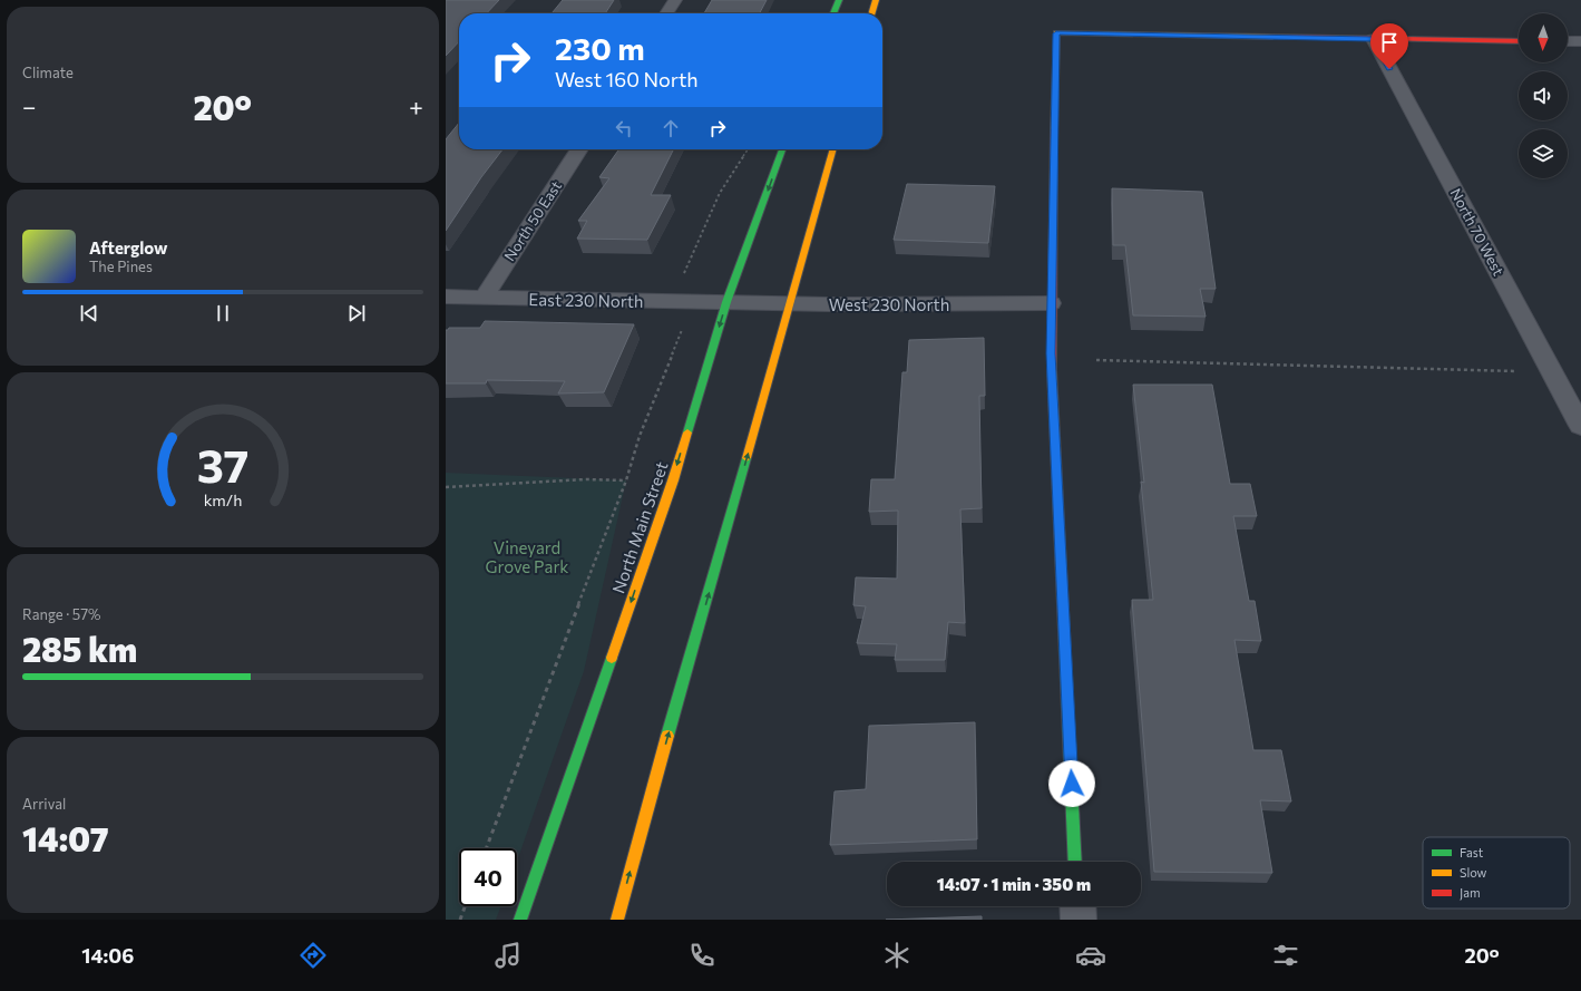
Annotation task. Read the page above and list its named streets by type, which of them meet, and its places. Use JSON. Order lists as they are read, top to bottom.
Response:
{
  "streets": {
    "main road": ["North Main Street"],
    "street": [
      "North 50 East",
      "North 70 West",
      "East 230 North",
      "West 230 North"
    ]
  },
  "crossings": [
    ["North 50 East", "East 230 North"],
    ["East 230 North", "West 230 North"],
    ["East 230 North", "North Main Street"],
    ["West 230 North", "North Main Street"]
  ],
  "parks": ["Vineyard Grove Park"],
  "legend": ["Fast", "Slow", "Jam"],
  "north": "bottom",
  "page": {
    "tile": [
      "Climate",
      ["Range · 57%", "285 km"],
      ["Arrival", "14:07"]
    ],
    "turn": ["230 m", "West 160 North"],
    "heat": ["−", "20°", "+"],
    "song": ["Afterglow", "The Pines"],
    "limit": "40",
    "trip": "14:07 · 1 min · 350 m",
    "tabs": ["14:06", "20°"],
    "gauge": ["37", "km/h"]
  }
}
